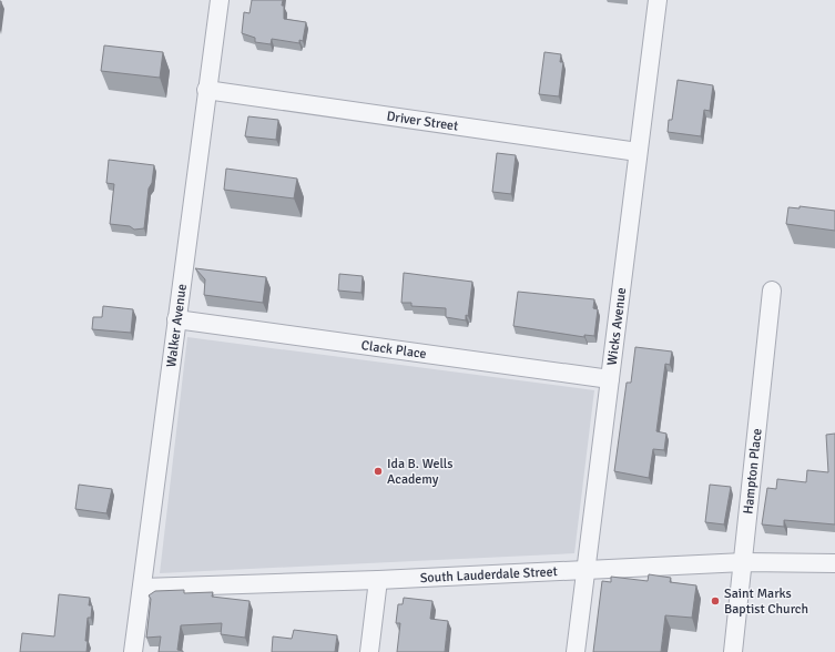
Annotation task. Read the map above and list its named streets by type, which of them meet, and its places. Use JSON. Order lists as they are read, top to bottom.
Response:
{
  "streets": {
    "street": [
      "Driver Street",
      "Walker Avenue",
      "Wicks Avenue",
      "Clack Place",
      "Hampton Place",
      "South Lauderdale Street"
    ]
  },
  "crossings": [
    ["Driver Street", "Walker Avenue"],
    ["Driver Street", "Wicks Avenue"],
    ["Walker Avenue", "Clack Place"],
    ["Walker Avenue", "South Lauderdale Street"],
    ["Wicks Avenue", "Clack Place"],
    ["Wicks Avenue", "South Lauderdale Street"],
    ["Hampton Place", "South Lauderdale Street"]
  ],
  "places": ["Ida B. Wells Academy", "Saint Marks Baptist Church"]
}
